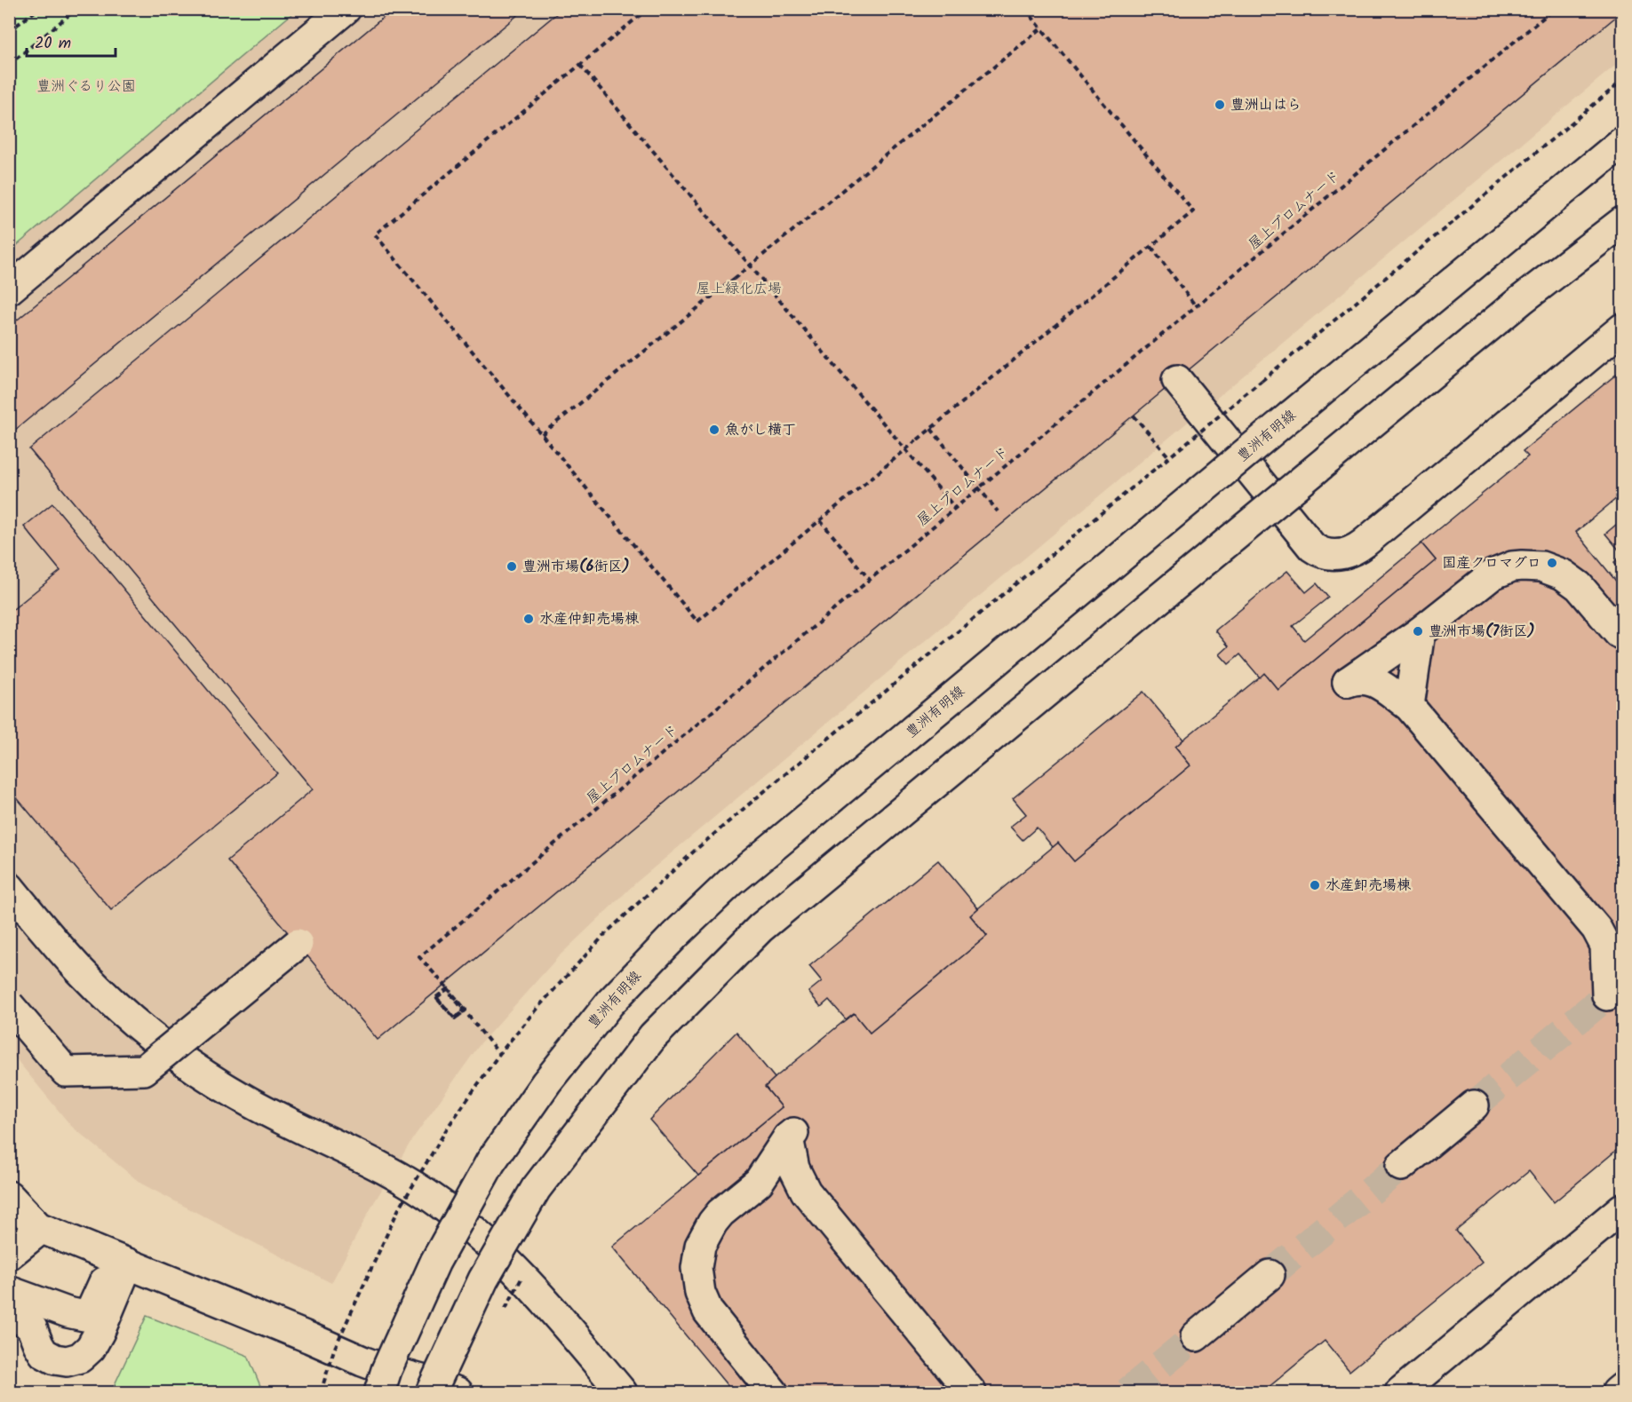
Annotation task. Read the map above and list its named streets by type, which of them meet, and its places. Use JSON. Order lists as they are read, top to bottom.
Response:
{
  "streets": {
    "main road": ["豊洲有明線"],
    "path": ["屋上プロムナード"]
  },
  "parks": ["豊洲ぐるり公園", "屋上緑化広場"],
  "places": [
    "豊洲山はら",
    "魚がし横丁",
    "国産クロマグロ",
    "豊洲市場(6街区)",
    "水産仲卸売場棟",
    "豊洲市場(7街区)",
    "水産卸売場棟"
  ],
  "scale_bar": "20 m"
}
